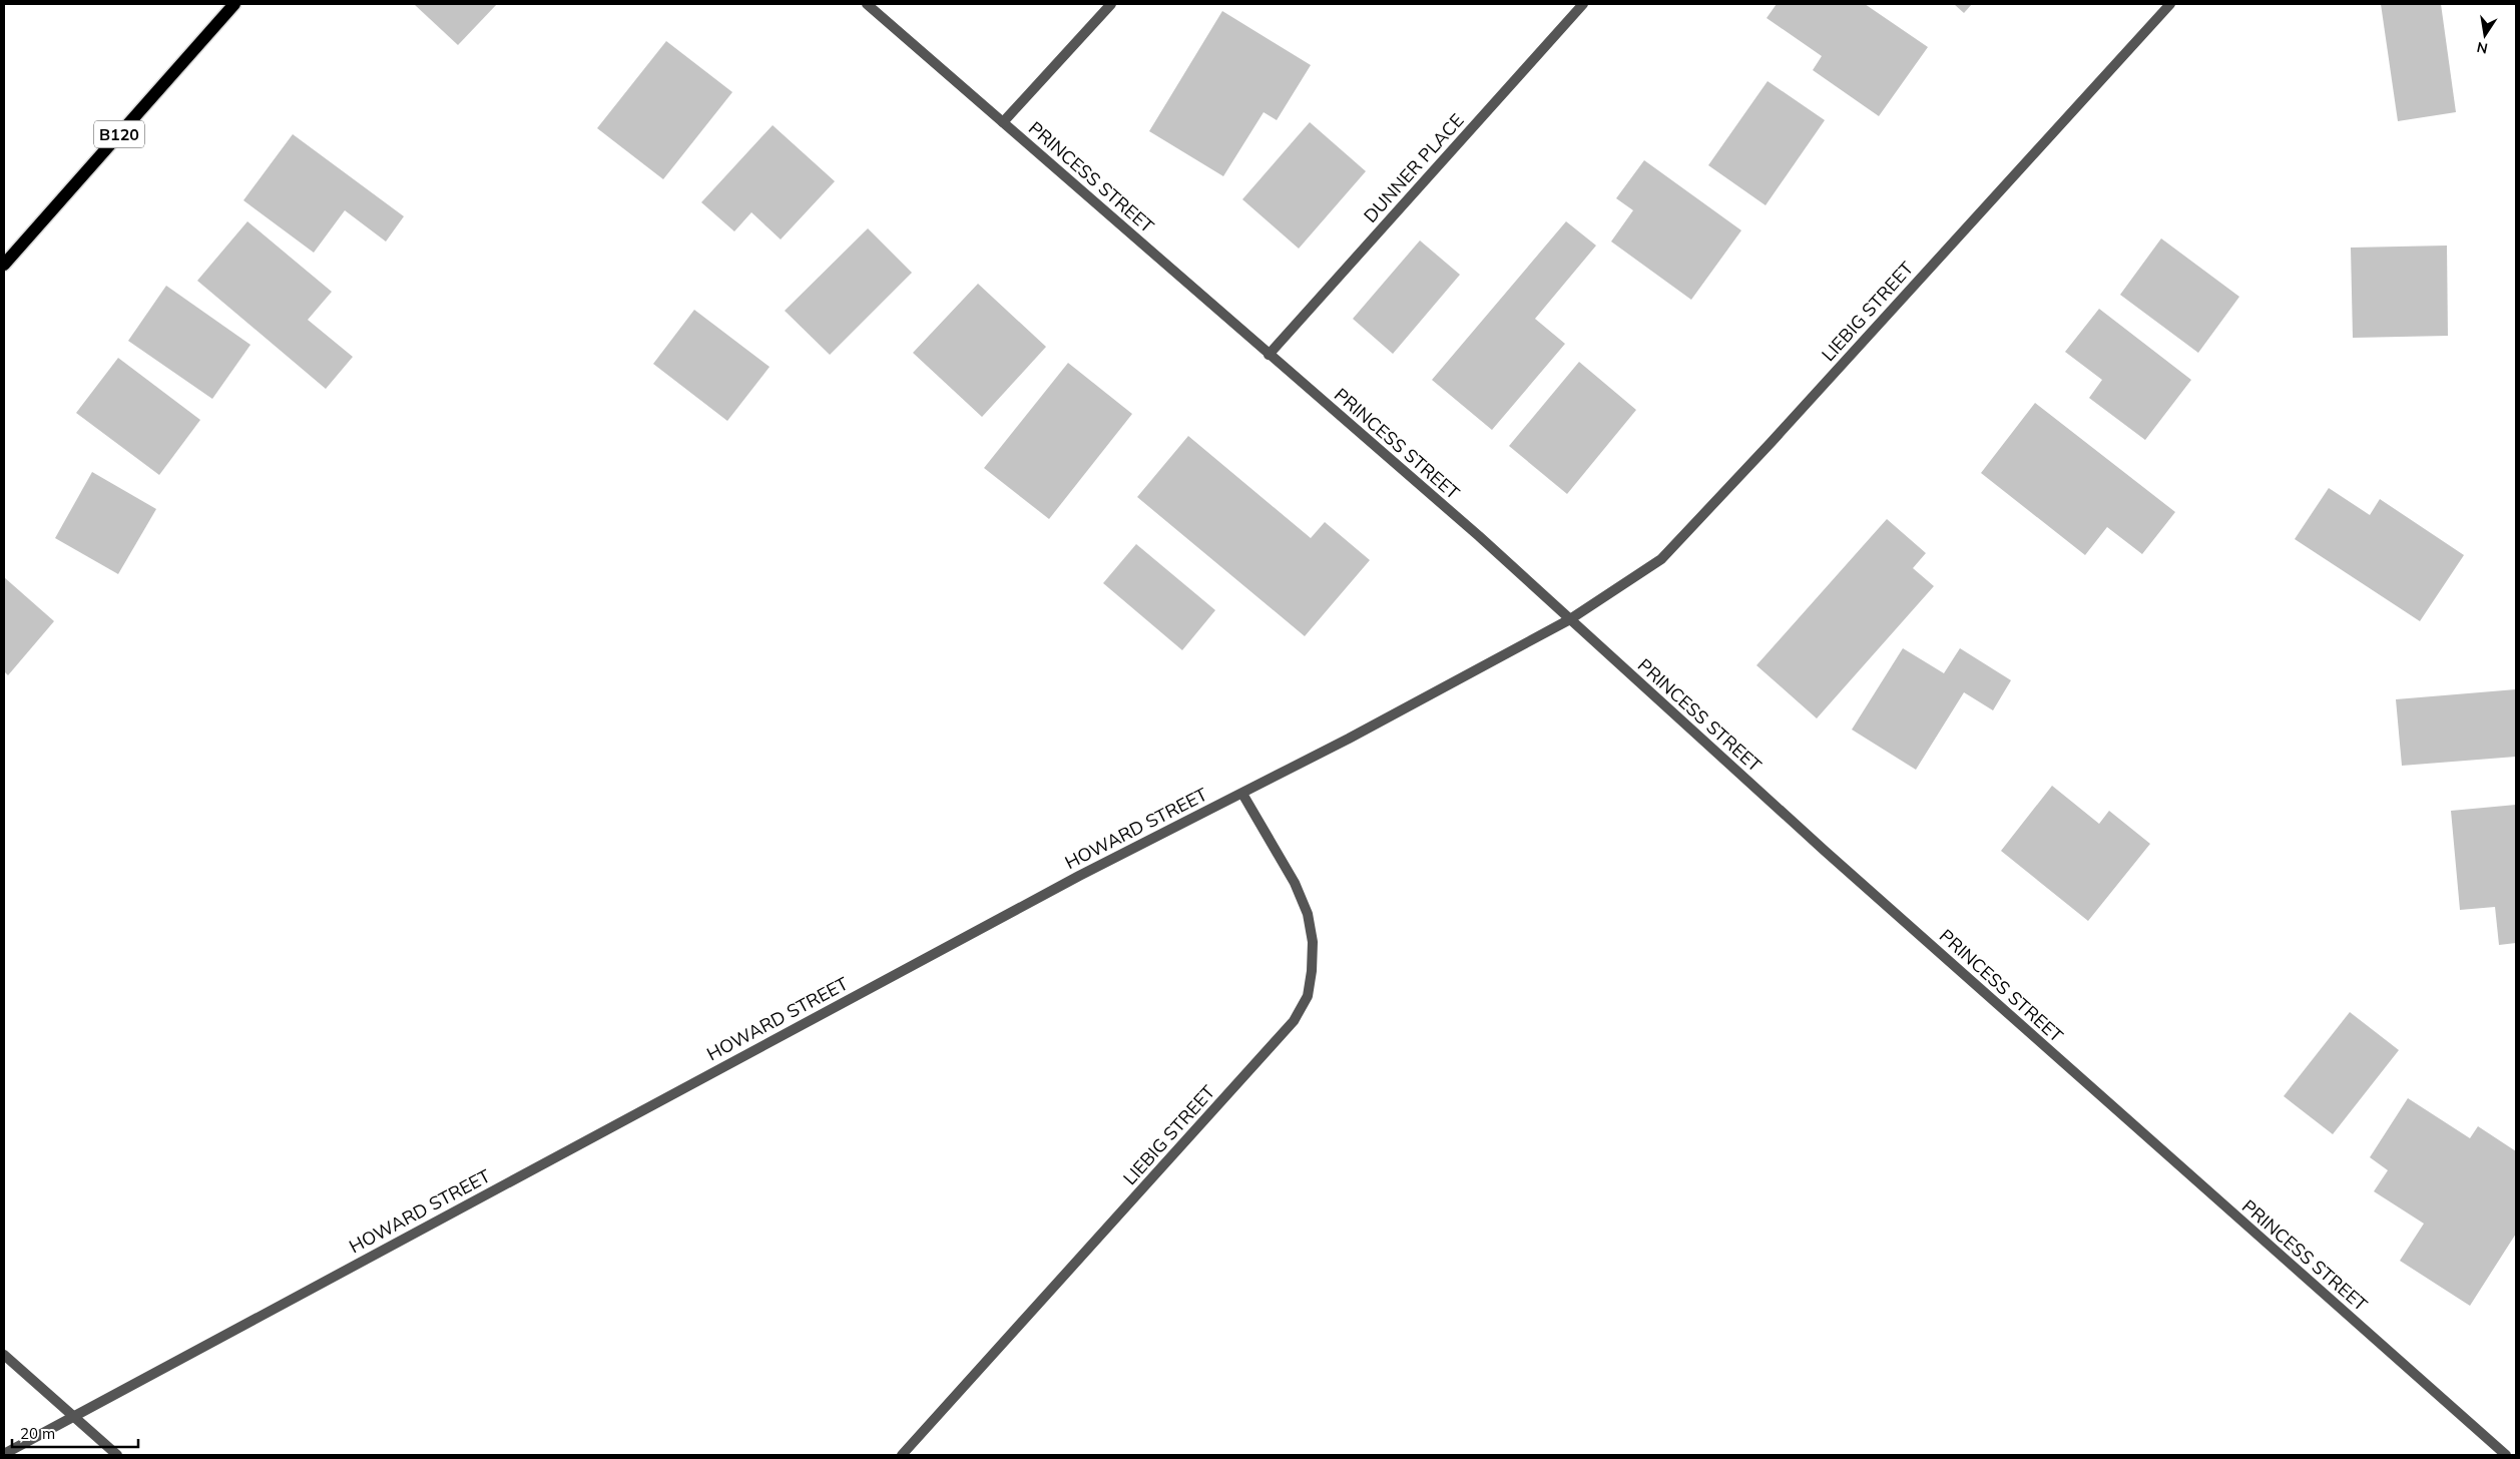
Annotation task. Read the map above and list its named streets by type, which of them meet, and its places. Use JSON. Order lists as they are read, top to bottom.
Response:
{
  "streets": {
    "main road": ["B120"],
    "street": [
      "DUNNER PLACE",
      "PRINCESS STREET",
      "LIEBIG STREET",
      "HOWARD STREET"
    ]
  },
  "crossings": [
    ["DUNNER PLACE", "PRINCESS STREET"],
    ["PRINCESS STREET", "LIEBIG STREET"],
    ["PRINCESS STREET", "HOWARD STREET"],
    ["LIEBIG STREET", "HOWARD STREET"]
  ],
  "scale_bar": "20 m",
  "north": "bottom"
}
